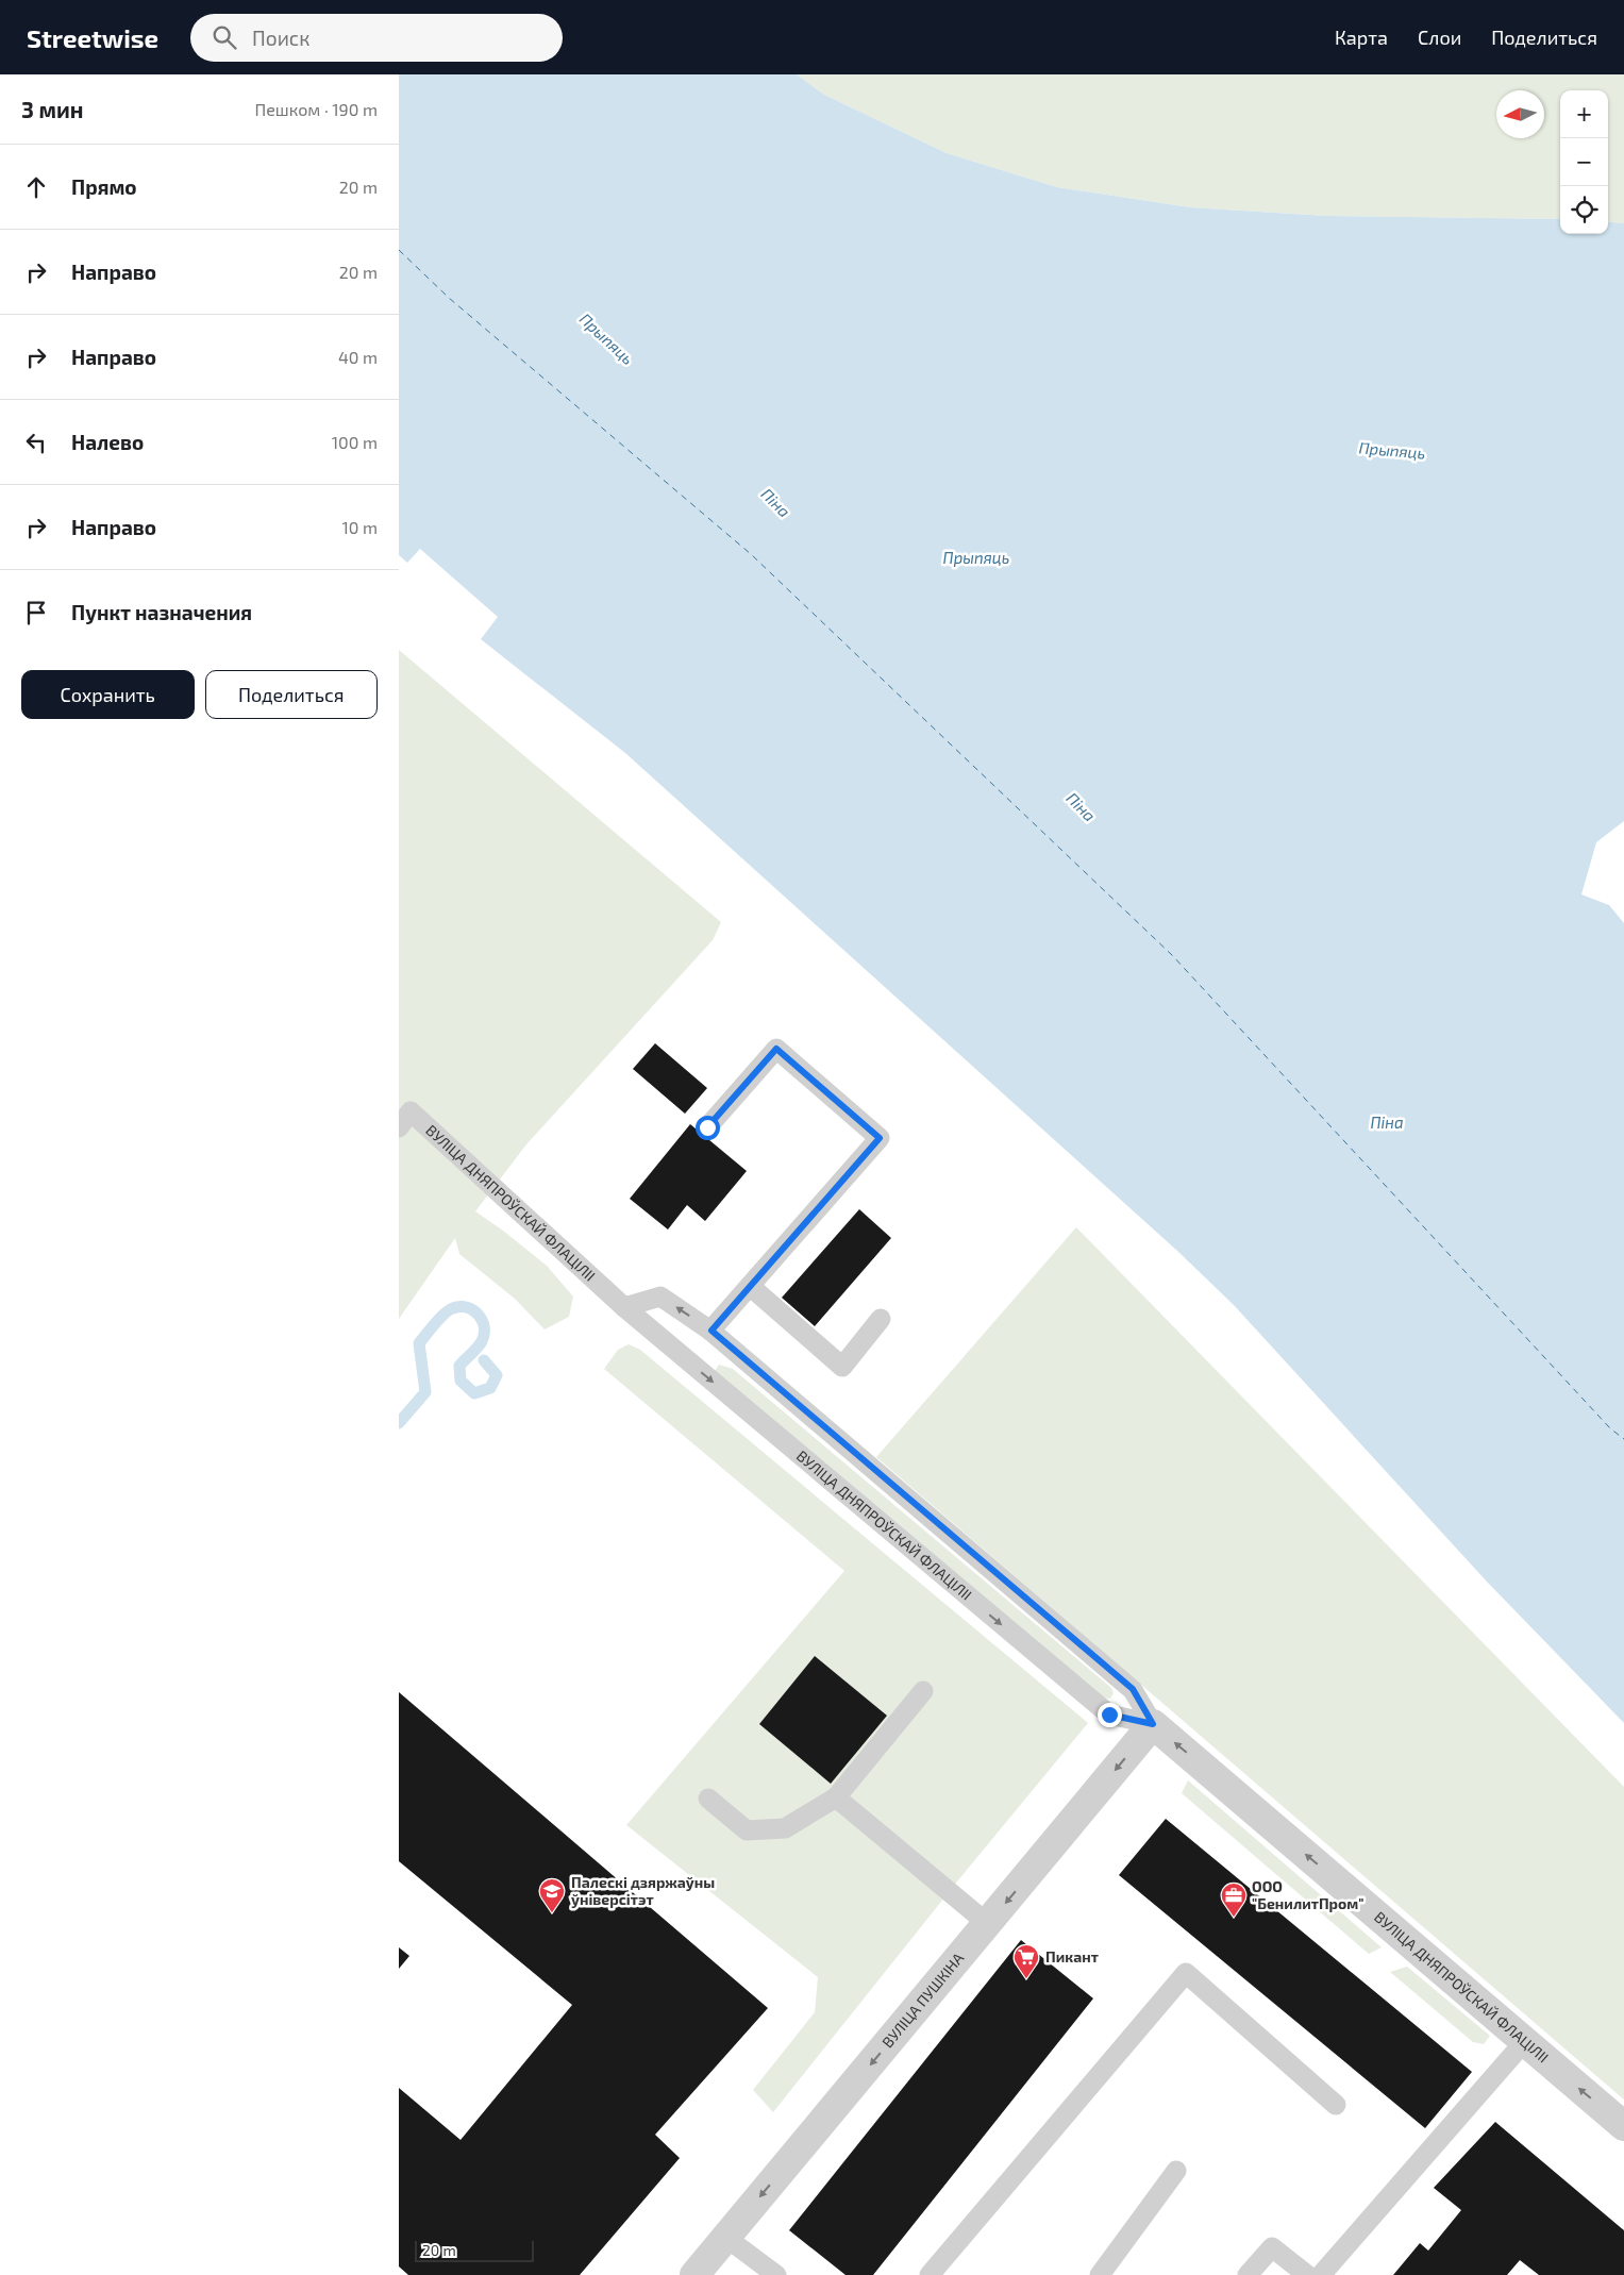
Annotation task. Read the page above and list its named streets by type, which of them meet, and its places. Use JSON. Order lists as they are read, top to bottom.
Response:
{
  "streets": {
    "street": ["ВУЛІЦА ДНЯПРОЎСКАЙ ФЛАЦІЛІІ", "ВУЛІЦА ПУШКІНА"]
  },
  "crossings": [
    ["ВУЛІЦА ДНЯПРОЎСКАЙ ФЛАЦІЛІІ", "ВУЛІЦА ПУШКІНА"]
  ],
  "one_way": ["ВУЛІЦА ПУШКІНА"],
  "water": ["Прыпяць", "Піна"],
  "places": {
    "school or university": ["Палескі дзяржаўны ўніверсітэт"],
    "office": ["ООО \"БенилитПром\""],
    "supermarket": ["Пикант"]
  },
  "scale_bar": "20 m",
  "north": "left",
  "page": {
    "header": "Streetwise",
    "search": "Поиск",
    "nav": ["Карта", "Слои", "Поделиться"],
    "heading": ["3 мин", "Пешком · 190 m"],
    "map_buttons": ["+", "−"],
    "list": [
      ["Прямо", "20 m"],
      ["Направо", "20 m"],
      ["Направо", "40 m"],
      ["Налево", "100 m"],
      ["Направо", "10 m"],
      "Пункт назначения"
    ],
    "buttons": ["Сохранить", "Поделиться"],
    "scale": "20 m"
  }
}
